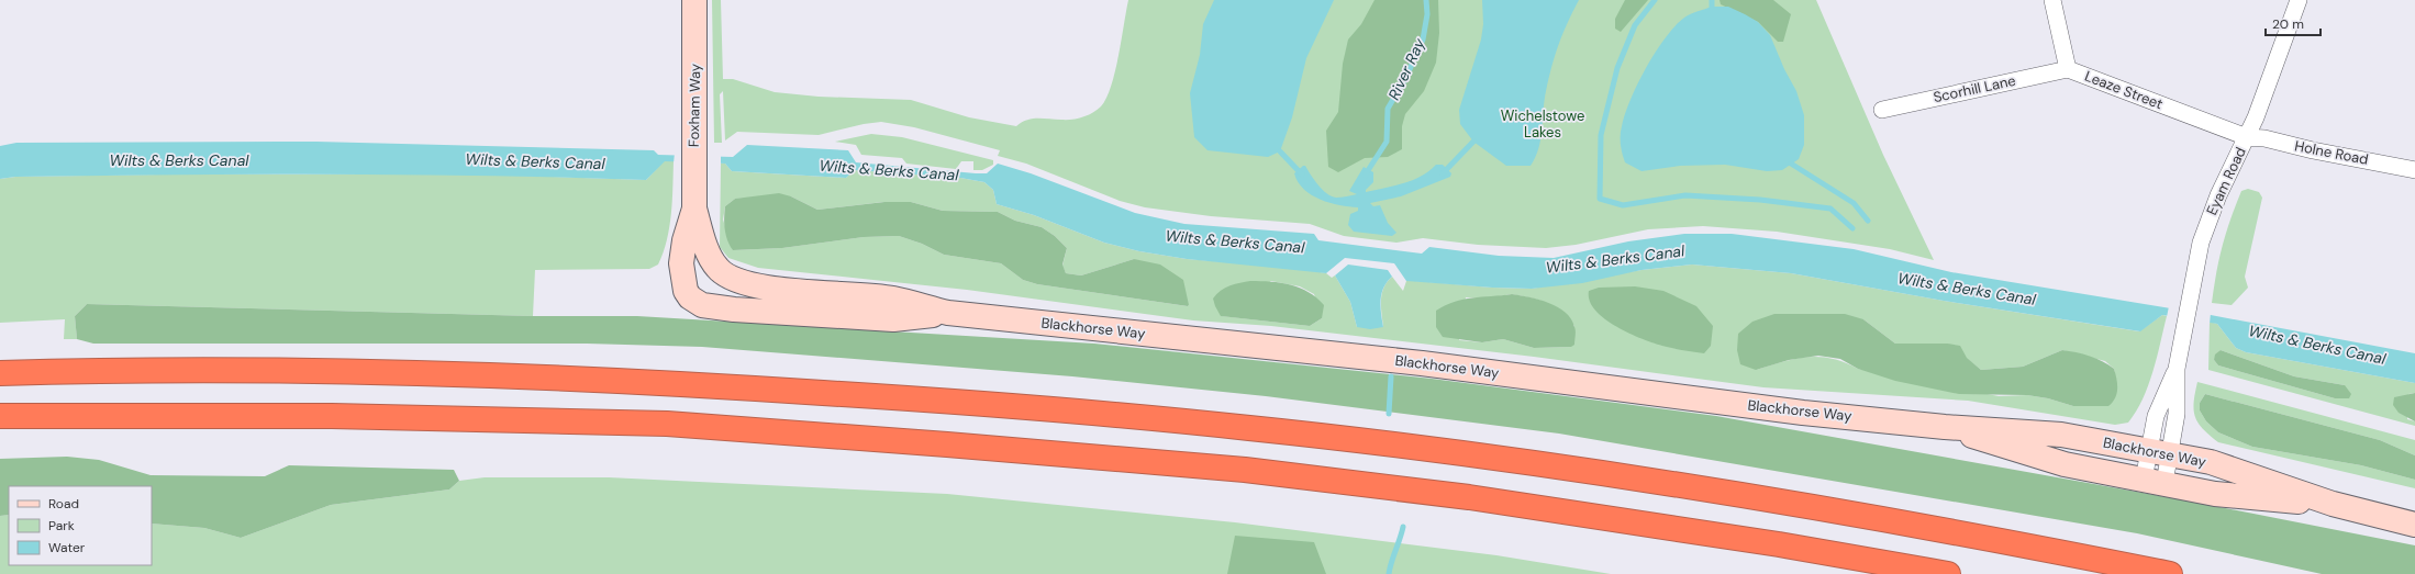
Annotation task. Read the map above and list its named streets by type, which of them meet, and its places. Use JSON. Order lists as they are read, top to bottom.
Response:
{
  "streets": {
    "main road": ["Foxham Way", "Blackhorse Way"],
    "street": [
      "Scorhill Lane",
      "Leaze Street",
      "Holne Road",
      "Eyam Road"
    ]
  },
  "crossings": [
    ["Scorhill Lane", "Leaze Street"],
    ["Leaze Street", "Holne Road"],
    ["Leaze Street", "Eyam Road"],
    ["Foxham Way", "Blackhorse Way"],
    ["Holne Road", "Eyam Road"],
    ["Eyam Road", "Blackhorse Way"]
  ],
  "water": ["River Ray", "Wilts & Berks Canal"],
  "parks": ["Wichelstowe Lakes"],
  "legend": ["Road", "Park", "Water"],
  "scale_bar": "20 m"
}
